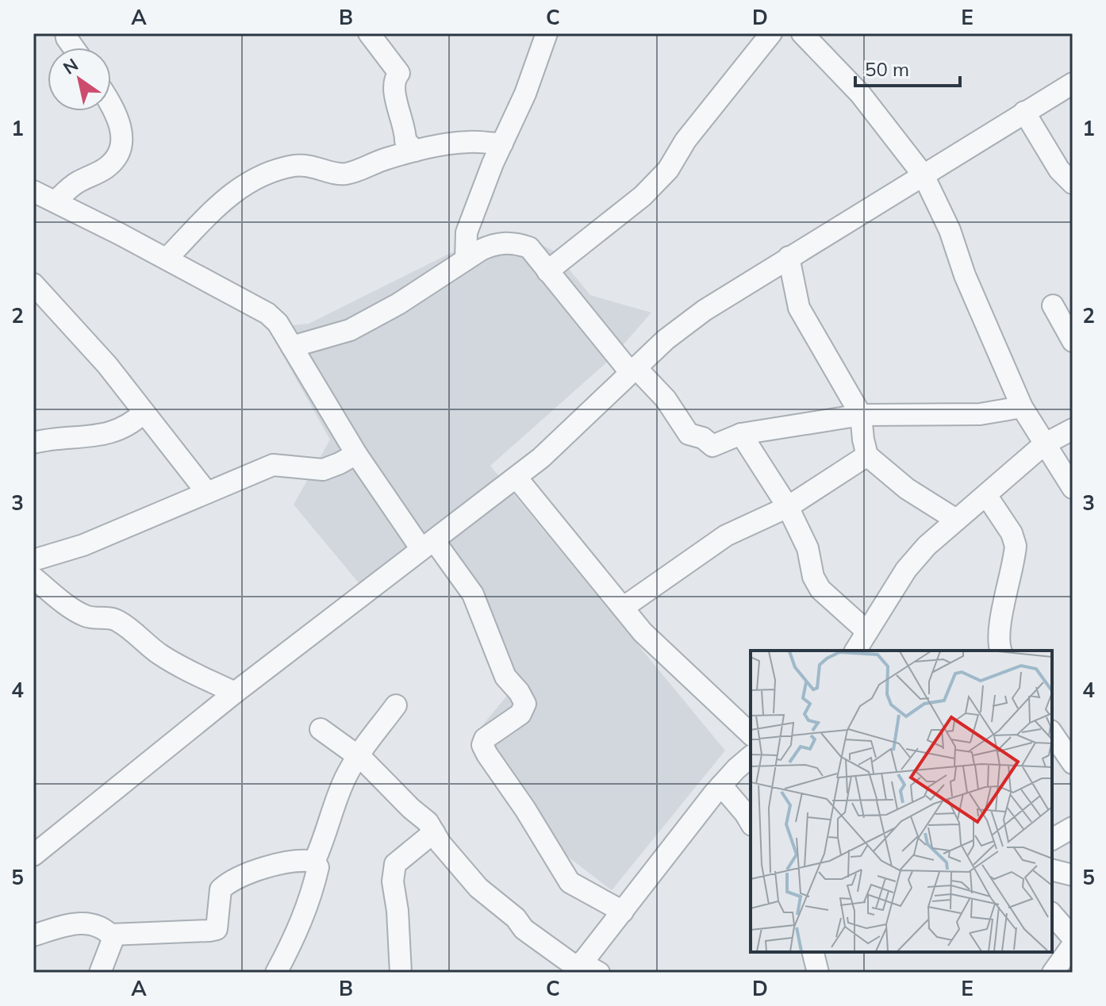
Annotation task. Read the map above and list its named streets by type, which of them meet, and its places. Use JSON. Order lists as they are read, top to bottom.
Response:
{
  "scale_bar": "50 m",
  "north": "top left",
  "grid": {
    "columns": [
      "A",
      "B",
      "C",
      "D",
      "E"
    ],
    "rows": [
      "1",
      "2",
      "3",
      "4",
      "5"
    ]
  }
}
